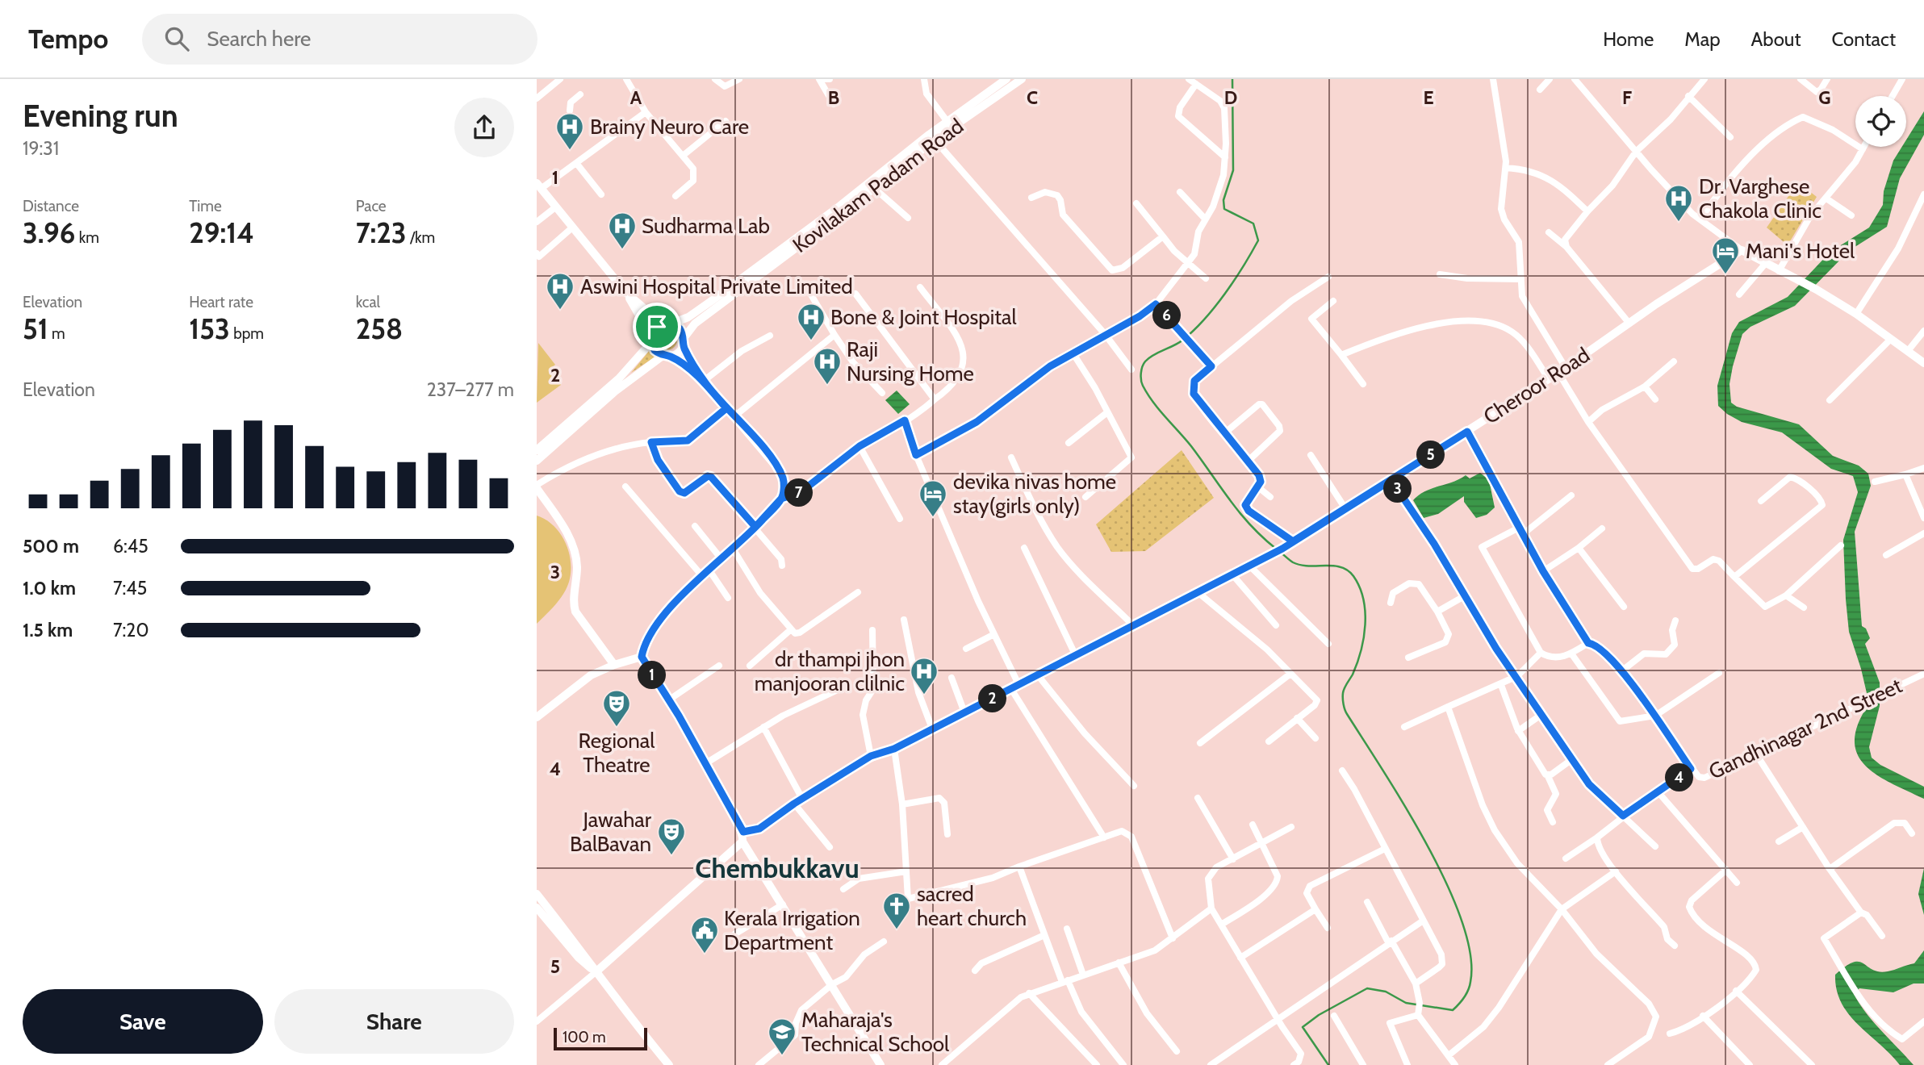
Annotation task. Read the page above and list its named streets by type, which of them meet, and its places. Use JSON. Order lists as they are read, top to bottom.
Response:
{
  "streets": {
    "main road": ["Kovilakam Padam Road", "Cheroor Road"],
    "street": ["Gandhinagar 2nd Street"]
  },
  "crossings": [
    ["Cheroor Road", "Gandhinagar 2nd Street"]
  ],
  "districts": ["Chembukkavu"],
  "places": {
    "hospital": [
      "Brainy Neuro Care",
      "Dr. Varghese Chakola Clinic",
      "Sudharma Lab",
      "Aswini Hospital Private Limited",
      "Bone & Joint Hospital",
      "Raji Nursing Home",
      "dr thampi jhon manjooran clilnic"
    ],
    "hotel": ["Mani's Hotel", "devika nivas home stay(girls only)"],
    "theatre": ["Regional Theatre", "Jawahar BalBavan"],
    "church": ["sacred heart church"],
    "public building": ["Kerala Irrigation Department"],
    "school or university": ["Maharaja's Technical School"]
  },
  "scale_bar": "100 m",
  "page": {
    "header": "Tempo",
    "search": "Search here",
    "nav": [
      "Home",
      "Map",
      "About",
      "Contact"
    ],
    "heading": ["Evening run", "19:31"],
    "stats": [
      ["Distance", "3.96 km"],
      ["Time", "29:14"],
      ["Pace", "7:23 /km"],
      ["Elevation", "51 m"],
      ["Heart rate", "153 bpm"],
      ["kcal", "258"]
    ],
    "pins": [
      "6",
      "5",
      "3",
      "7",
      "1",
      "2",
      "4"
    ],
    "chart": ["Elevation", "237–277 m"],
    "list": [
      {
        "name": "500 m",
        "note": "6:45"
      },
      {
        "name": "1.0 km",
        "note": "7:45"
      },
      {
        "name": "1.5 km",
        "note": "7:20"
      }
    ],
    "buttons": ["Save", "Share"],
    "scale": "100 m"
  },
  "grid": {
    "columns": [
      "A",
      "B",
      "C",
      "D",
      "E",
      "F",
      "G"
    ],
    "rows": [
      "1",
      "2",
      "3",
      "4",
      "5"
    ]
  }
}
